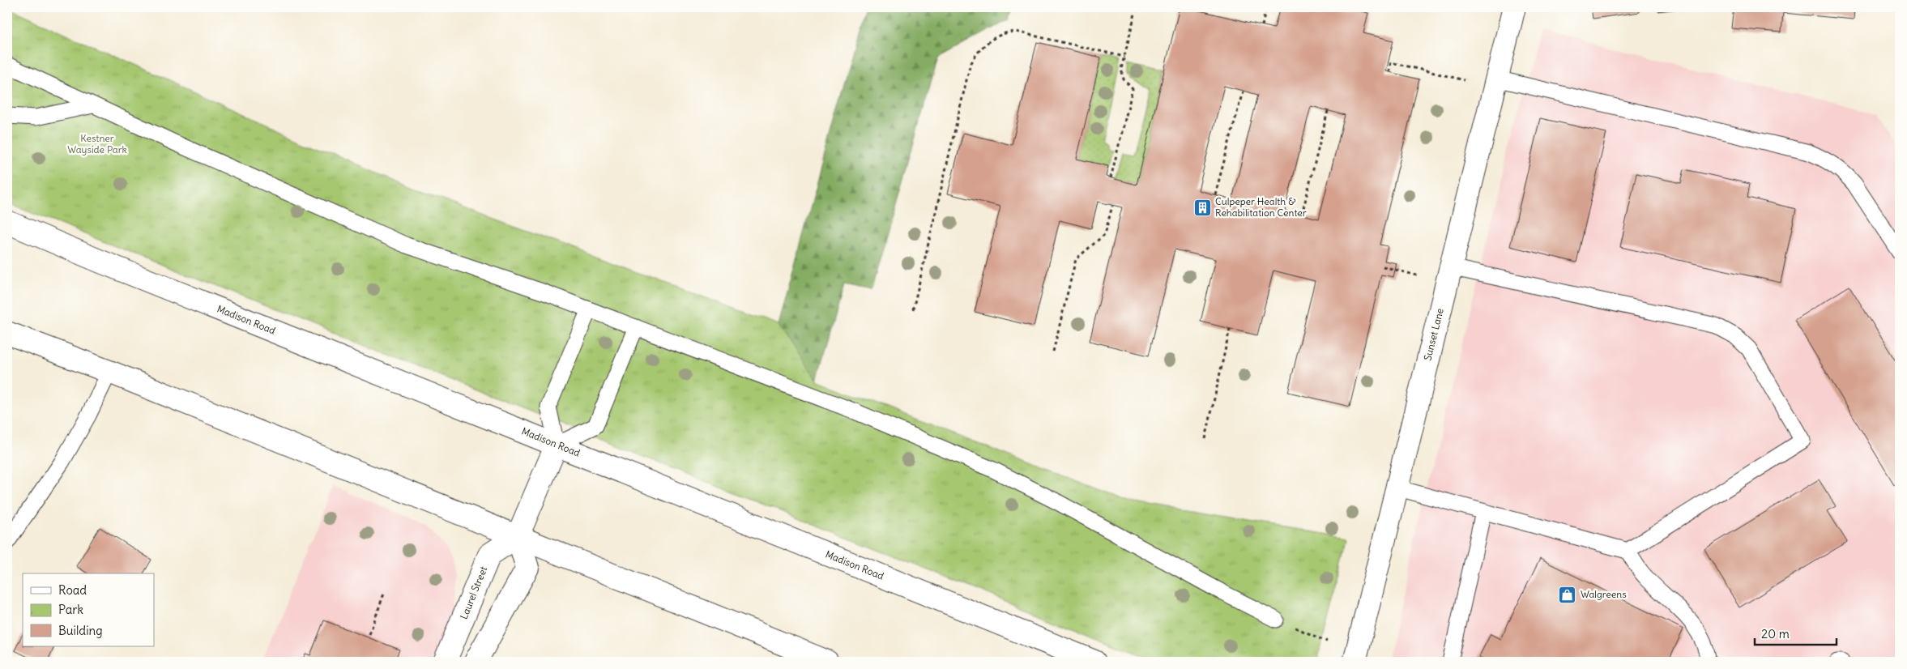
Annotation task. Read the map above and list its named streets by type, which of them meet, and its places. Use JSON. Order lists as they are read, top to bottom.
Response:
{
  "streets": {
    "main road": ["Madison Road", "Sunset Lane", "Laurel Street"]
  },
  "parks": ["Kestner Wayside Park"],
  "places": {
    "building": ["Culpeper Health & Rehabilitation Center"],
    "shop": ["Walgreens"]
  },
  "legend": ["Road", "Park", "Building"],
  "scale_bar": "20 m"
}
